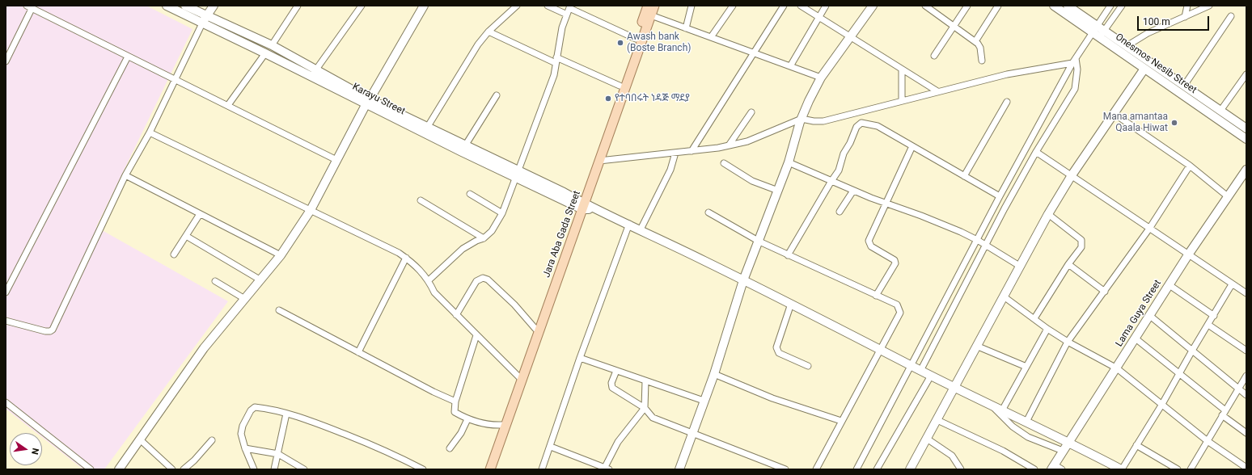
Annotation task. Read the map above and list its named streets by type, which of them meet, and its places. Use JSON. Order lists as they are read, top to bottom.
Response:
{
  "streets": {
    "main road": ["Jara Aba Gada Street"],
    "street": ["Onesmos Nesib Street", "Karayu Street", "Lama Guya Street"]
  },
  "crossings": [
    ["Karayu Street", "Jara Aba Gada Street"],
    ["Karayu Street", "Lama Guya Street"]
  ],
  "places": ["Awash bank (Boste Branch)", "የተባበሩት ነዳጅ ማደያ", "Mana amantaa Qaala Hiwat"],
  "scale_bar": "100 m",
  "north": "right"
}
